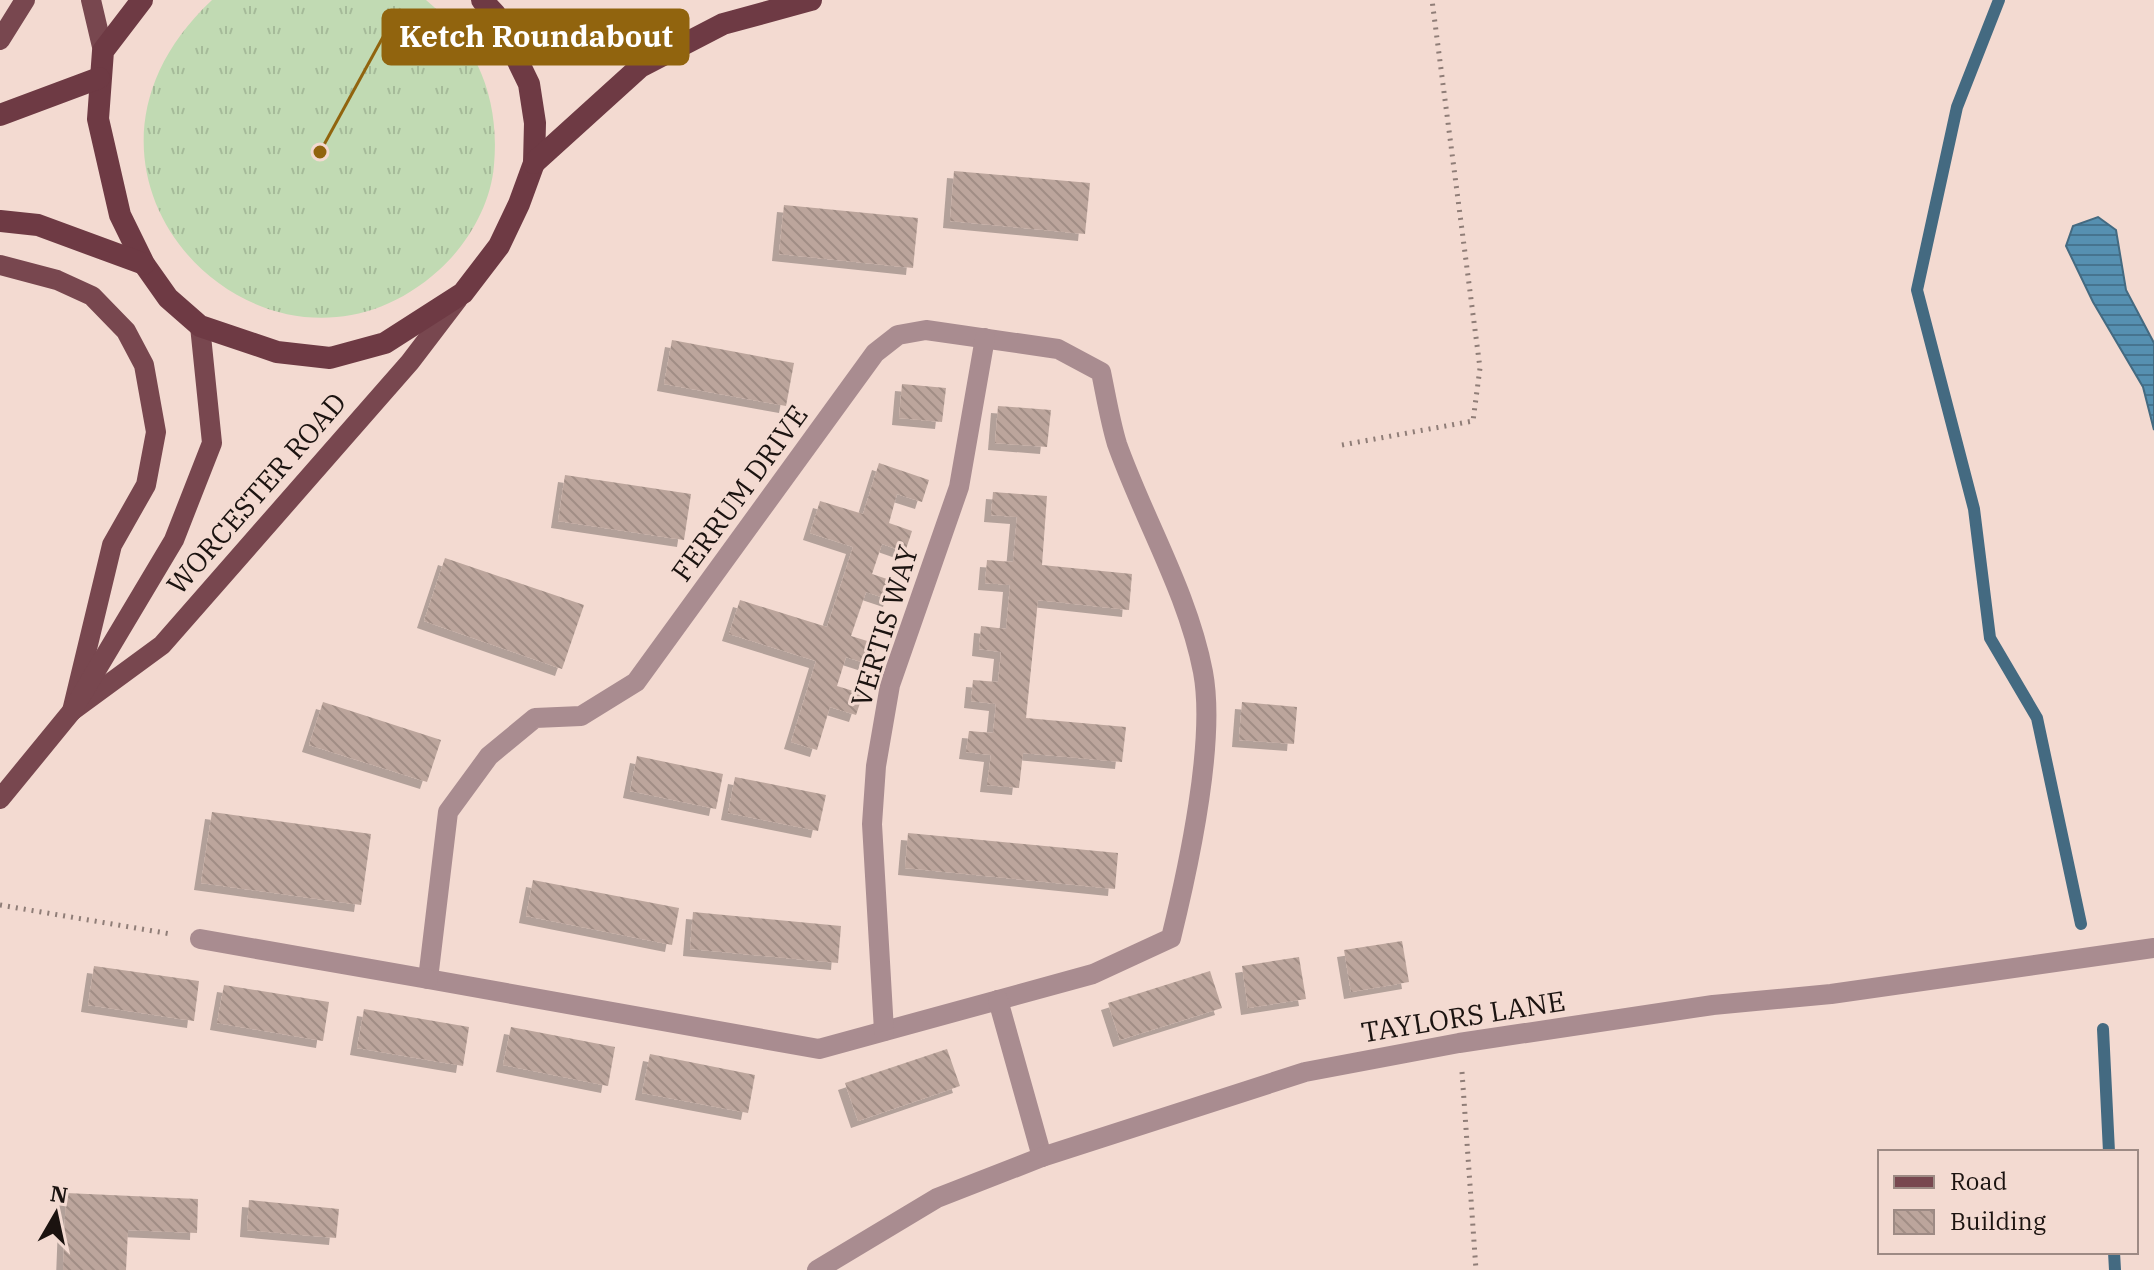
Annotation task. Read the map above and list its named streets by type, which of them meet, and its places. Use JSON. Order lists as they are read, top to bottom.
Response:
{
  "streets": {
    "main road": ["WORCESTER ROAD"],
    "street": ["FERRUM DRIVE", "VERTIS WAY", "TAYLORS LANE"]
  },
  "crossings": [
    ["FERRUM DRIVE", "VERTIS WAY"]
  ],
  "places": ["Ketch Roundabout"],
  "legend": ["Road", "Building"],
  "north": "top"
}
